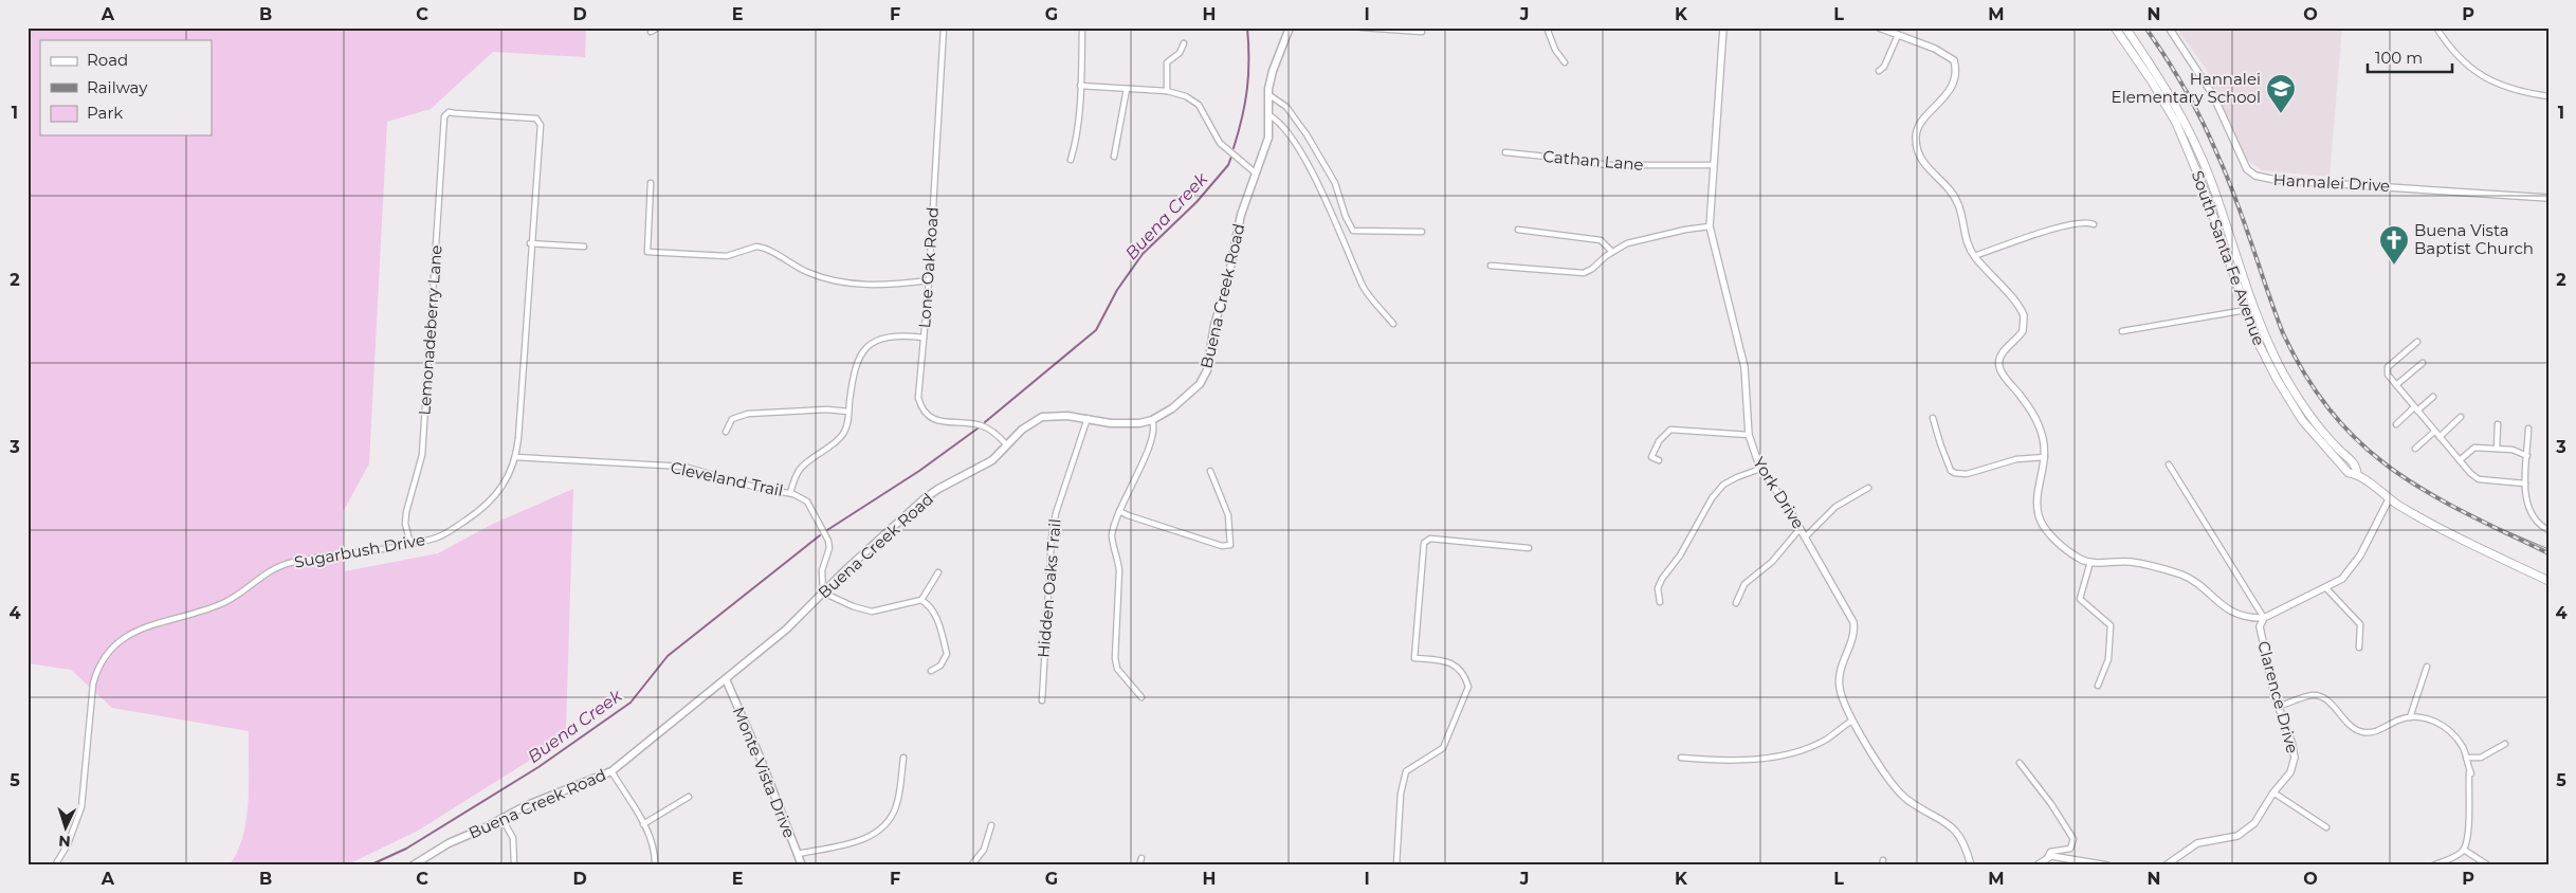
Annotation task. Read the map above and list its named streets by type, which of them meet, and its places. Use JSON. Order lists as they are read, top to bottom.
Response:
{
  "streets": {
    "main road": ["South Santa Fe Avenue", "Buena Creek Road", "Monte Vista Drive"],
    "street": [
      "Cathan Lane",
      "Hannalei Drive",
      "Lone Oak Road",
      "Lemonadeberry Lane",
      "Cleveland Trail",
      "York Drive",
      "Sugarbush Drive",
      "Hidden Oaks Trail",
      "Clarence Drive"
    ]
  },
  "crossings": [
    ["Cathan Lane", "York Drive"],
    ["Lone Oak Road", "Buena Creek Road"],
    ["Buena Creek Road", "Cleveland Trail"],
    ["Buena Creek Road", "Hidden Oaks Trail"],
    ["Buena Creek Road", "Monte Vista Drive"],
    ["Lemonadeberry Lane", "Sugarbush Drive"],
    ["Cleveland Trail", "Sugarbush Drive"]
  ],
  "water": ["Buena Creek"],
  "places": {
    "school or university": ["Hannalei Elementary School"],
    "church": ["Buena Vista Baptist Church"]
  },
  "legend": ["Road", "Railway", "Park"],
  "scale_bar": "100 m",
  "north": "bottom",
  "grid": {
    "columns": [
      "A",
      "B",
      "C",
      "D",
      "E",
      "F",
      "G",
      "H",
      "I",
      "J",
      "K",
      "L",
      "M",
      "N",
      "O",
      "P"
    ],
    "rows": [
      "1",
      "2",
      "3",
      "4",
      "5"
    ]
  }
}
